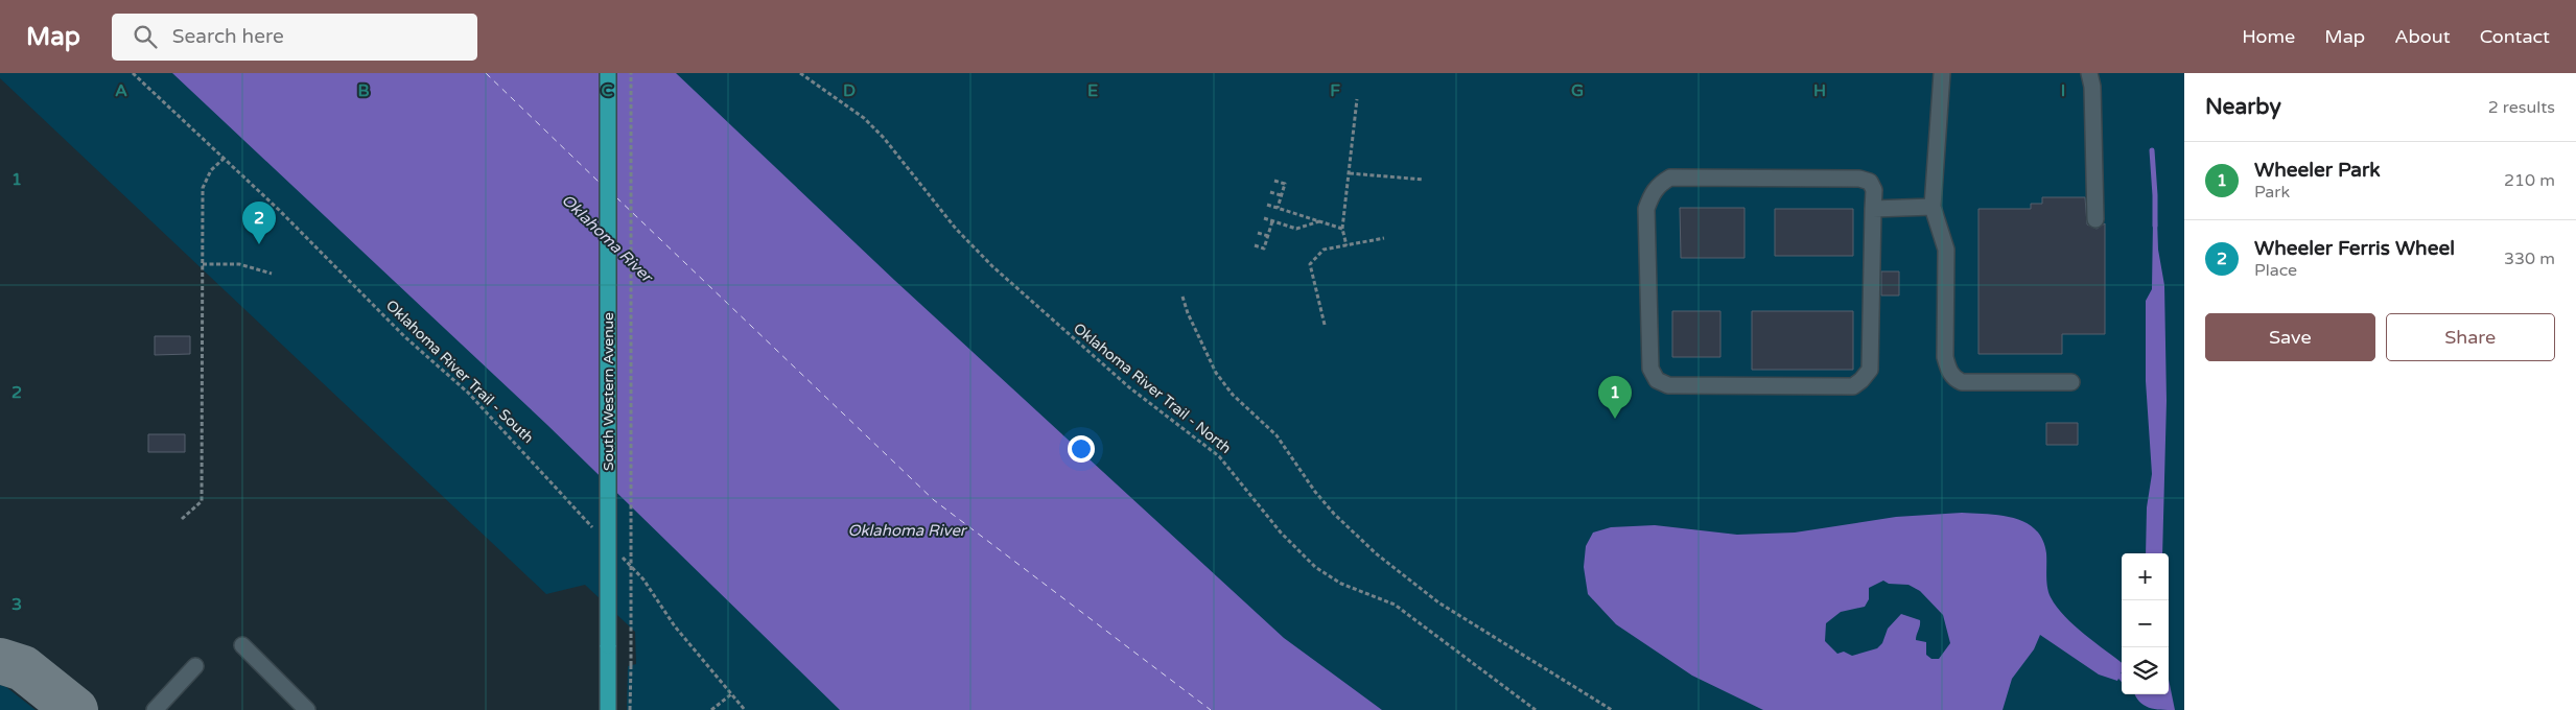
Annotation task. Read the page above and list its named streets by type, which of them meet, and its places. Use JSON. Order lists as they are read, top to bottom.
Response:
{
  "streets": {
    "main road": ["South Western Avenue"],
    "path": ["Oklahoma River Trail - South", "Oklahoma River Trail - North"]
  },
  "water": ["Oklahoma River"],
  "page": {
    "header": "Map",
    "search": "Search here",
    "nav": [
      "Home",
      "Map",
      "About",
      "Contact"
    ],
    "heading": ["Nearby", "2 results"],
    "list": [
      {
        "mark": "1",
        "name": "Wheeler Park",
        "note": "Park",
        "value": "210 m"
      },
      {
        "mark": "2",
        "name": "Wheeler Ferris Wheel",
        "note": "Place",
        "value": "330 m"
      }
    ],
    "pins": ["2", "1"],
    "buttons": ["Save", "Share"],
    "map_buttons": ["+", "−"]
  },
  "grid": {
    "columns": [
      "A",
      "B",
      "C",
      "D",
      "E",
      "F",
      "G",
      "H",
      "I"
    ],
    "rows": ["1", "2", "3"]
  }
}
